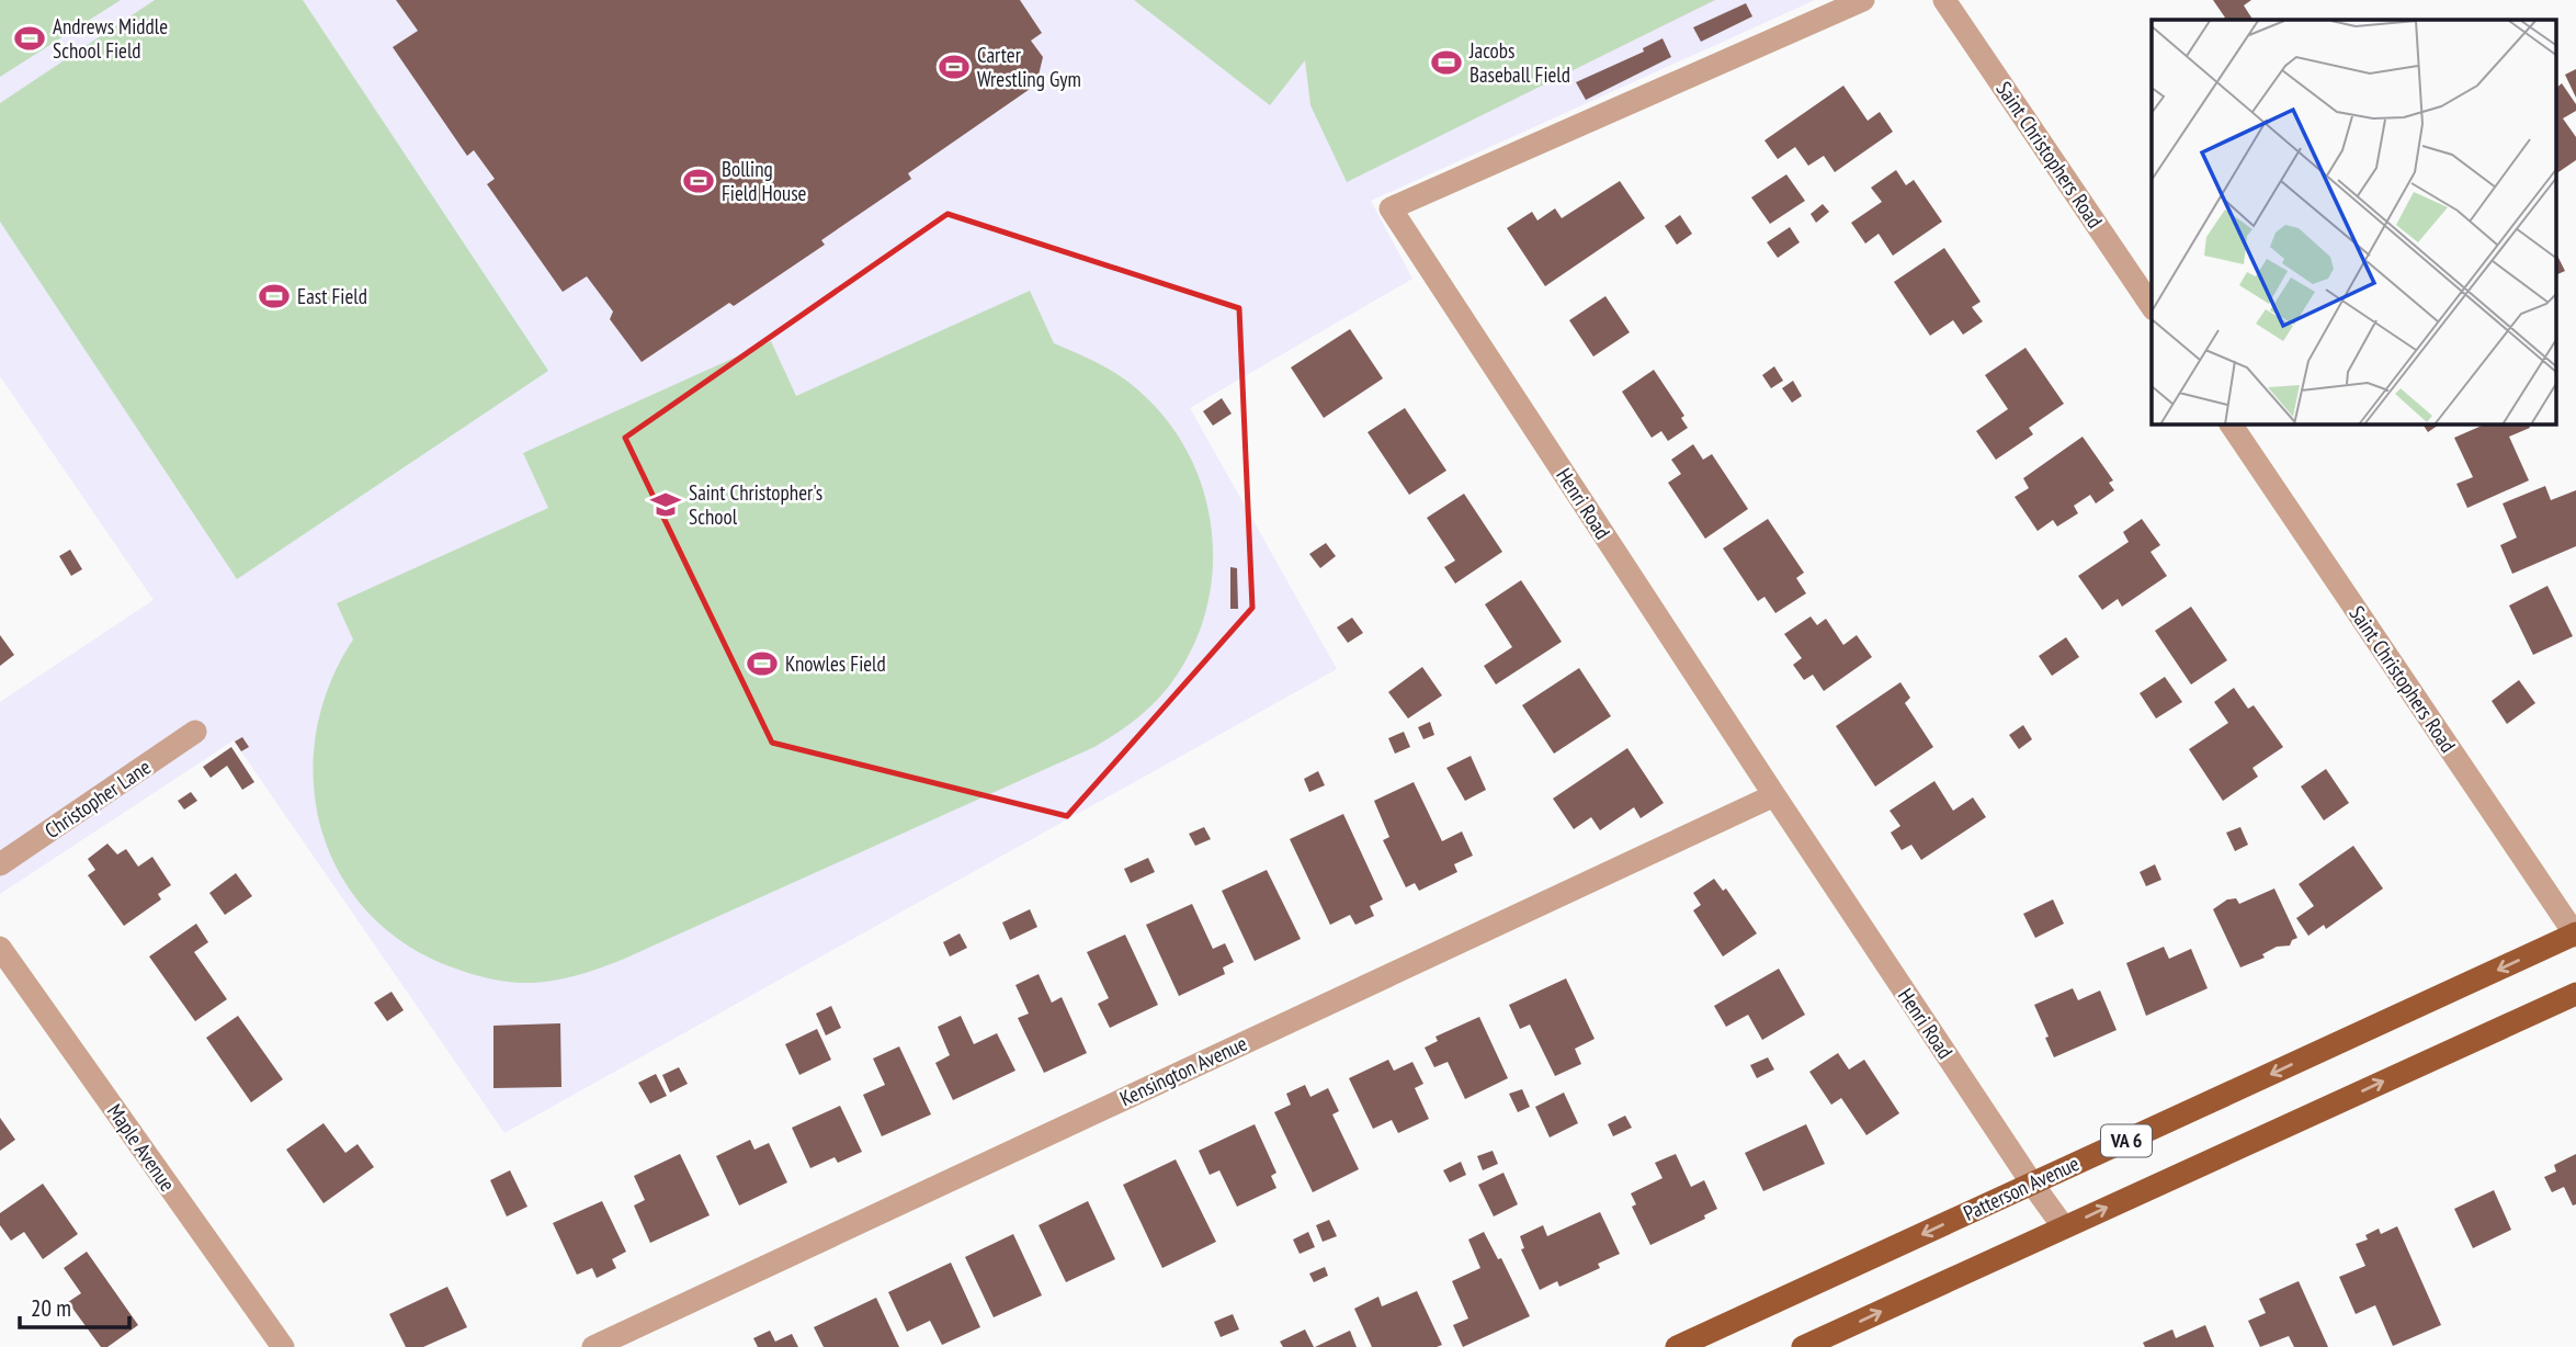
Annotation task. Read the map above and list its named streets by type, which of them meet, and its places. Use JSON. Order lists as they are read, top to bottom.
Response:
{
  "streets": {
    "main road": ["VA 6", "Patterson Avenue"],
    "street": [
      "Saint Christophers Road",
      "Henri Road",
      "Christopher Lane",
      "Kensington Avenue",
      "Maple Avenue"
    ]
  },
  "crossings": [
    ["Saint Christophers Road", "Patterson Avenue"],
    ["Henri Road", "Kensington Avenue"],
    ["Henri Road", "VA 6"],
    ["Henri Road", "Patterson Avenue"]
  ],
  "places": {
    "sports": [
      "Andrews Middle School Field",
      "Jacobs Baseball Field",
      "Carter Wrestling Gym",
      "Bolling Field House",
      "East Field",
      "Knowles Field"
    ],
    "school or university": ["Saint Christopher's School"]
  },
  "scale_bar": "20 m"
}
